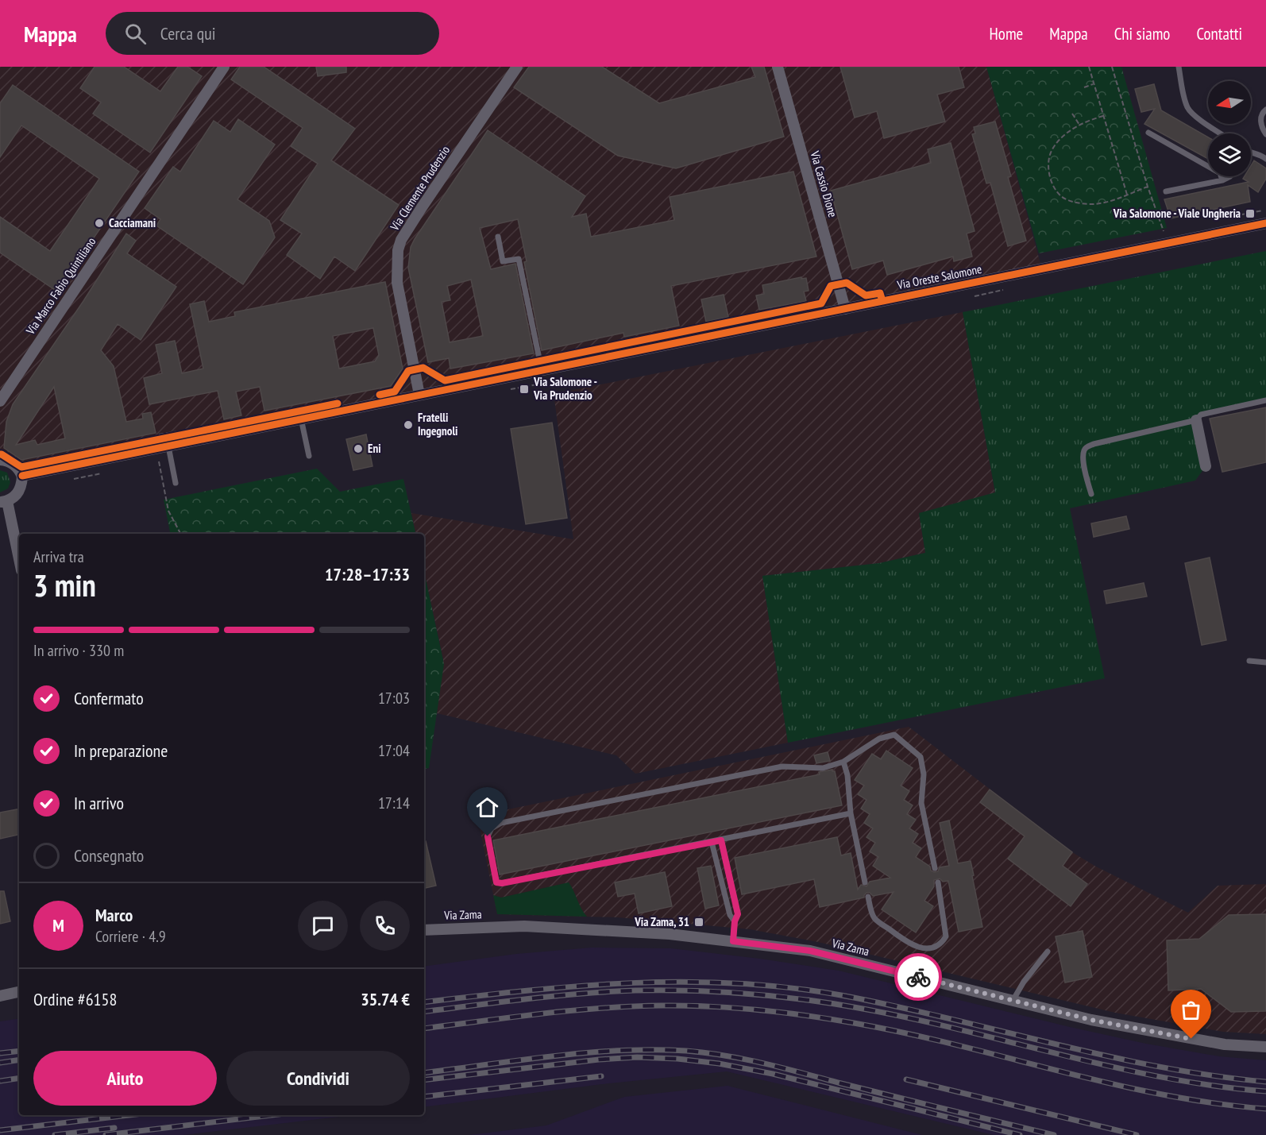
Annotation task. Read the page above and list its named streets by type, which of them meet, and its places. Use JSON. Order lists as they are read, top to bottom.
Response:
{
  "streets": {
    "street": [
      "Via Cassio Dione",
      "Via Clemente Prudenzio",
      "Via Oreste Salomone",
      "Via Marco Fabio Quintiliano",
      "Via Zama"
    ]
  },
  "crossings": [
    ["Via Cassio Dione", "Via Oreste Salomone"],
    ["Via Clemente Prudenzio", "Via Oreste Salomone"]
  ],
  "places": {
    "transit": ["Via Salomone - Viale Ungheria", "Via Salomone - Via Prudenzio", "Via Zama, 31"],
    "other": ["Cacciamani", "Fratelli Ingegnoli", "Eni"]
  },
  "north": "left",
  "page": {
    "header": "Mappa",
    "search": "Cerca qui",
    "nav": [
      "Home",
      "Mappa",
      "Chi siamo",
      "Contatti"
    ],
    "heading": ["3 min", "Arriva tra", "17:28–17:33"],
    "panel": [
      "Marco",
      "Corriere · 4.9",
      "Ordine #6158",
      "35.74 €"
    ],
    "bar": "In arrivo · 330 m",
    "list": [
      ["Confermato", "17:03"],
      ["In preparazione", "17:04"],
      ["In arrivo", "17:14"],
      "Consegnato"
    ],
    "round": "M",
    "buttons": ["Aiuto", "Condividi"]
  }
}
